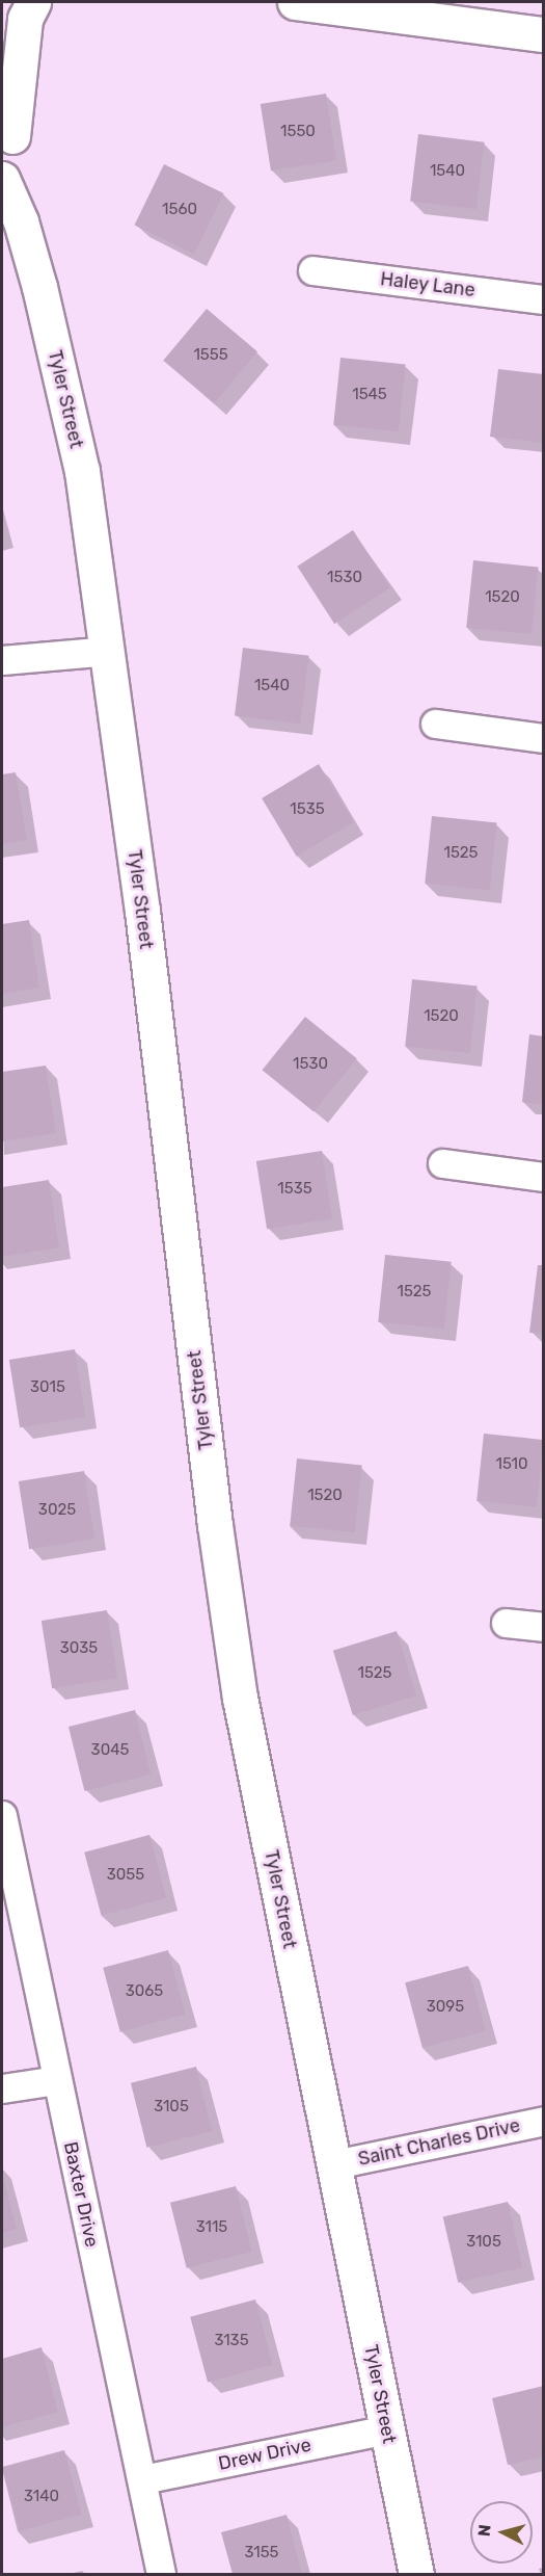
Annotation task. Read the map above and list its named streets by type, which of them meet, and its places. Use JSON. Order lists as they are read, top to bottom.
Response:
{
  "streets": {
    "street": [
      "Haley Lane",
      "Tyler Street",
      "Saint Charles Drive",
      "Baxter Drive",
      "Drew Drive"
    ]
  },
  "crossings": [
    ["Tyler Street", "Saint Charles Drive"],
    ["Tyler Street", "Drew Drive"],
    ["Baxter Drive", "Drew Drive"]
  ],
  "house_numbers": [
    "1550",
    "1540",
    "1560",
    "1555",
    "1545",
    "1530",
    "1520",
    "1540",
    "1535",
    "1525",
    "1520",
    "1530",
    "1535",
    "1525",
    "3015",
    "1510",
    "1520",
    "3025",
    "3035",
    "1525",
    "3045",
    "3055",
    "3065",
    "3095",
    "3105",
    "3115",
    "3105",
    "3135",
    "3140",
    "3155"
  ],
  "north": "left"
}
